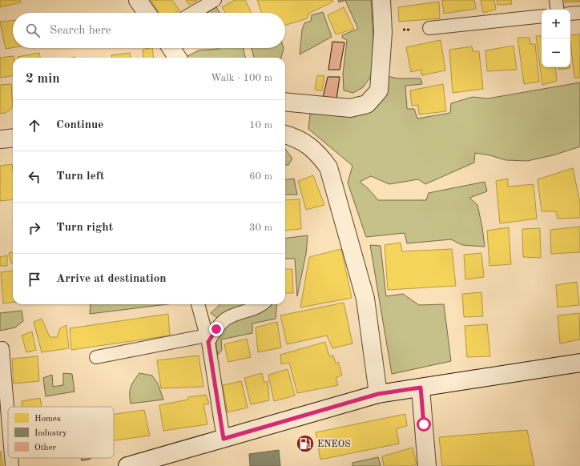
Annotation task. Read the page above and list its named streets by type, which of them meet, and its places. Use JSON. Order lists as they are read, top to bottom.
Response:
{
  "places": {
    "fuel station": ["ENEOS"]
  },
  "legend": ["Homes", "Industry", "Other"],
  "page": {
    "map_buttons": ["+", "−"],
    "search": "Search here",
    "heading": ["2 min", "Walk · 100 m"],
    "list": [
      ["Continue", "10 m"],
      ["Turn left", "60 m"],
      ["Turn right", "30 m"],
      "Arrive at destination"
    ]
  }
}
